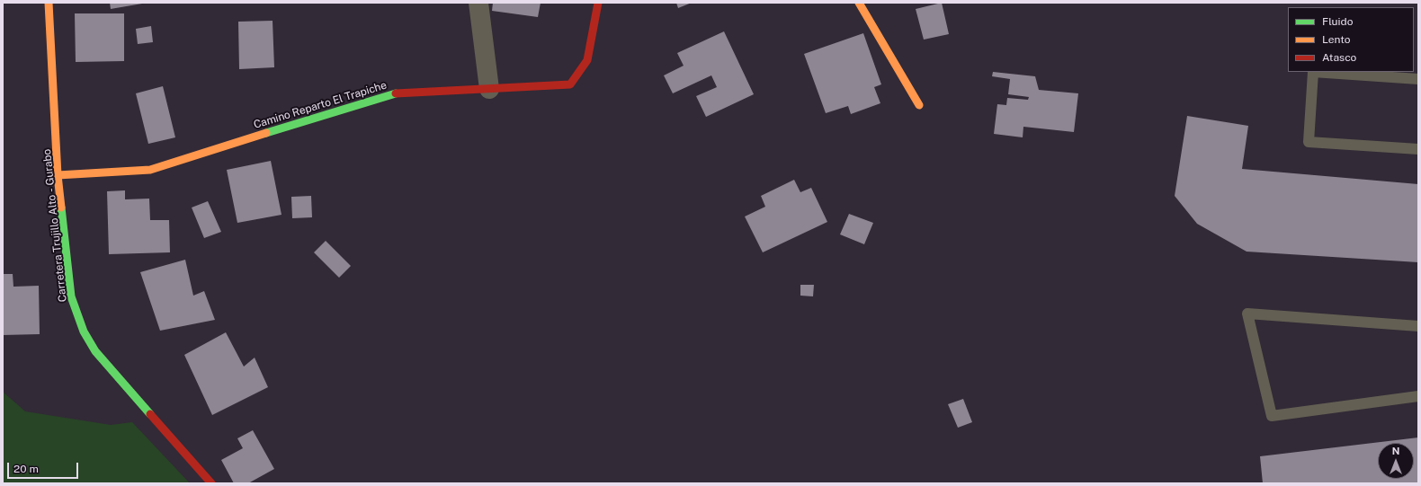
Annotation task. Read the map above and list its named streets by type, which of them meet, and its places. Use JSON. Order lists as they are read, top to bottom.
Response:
{
  "streets": {
    "street": ["Camino Reparto El Trapiche", "Carretera Trujillo Alto - Gurabo"]
  },
  "crossings": [
    ["Camino Reparto El Trapiche", "Carretera Trujillo Alto - Gurabo"]
  ],
  "legend": ["Fluido", "Lento", "Atasco"],
  "scale_bar": "20 m",
  "north": "top"
}
